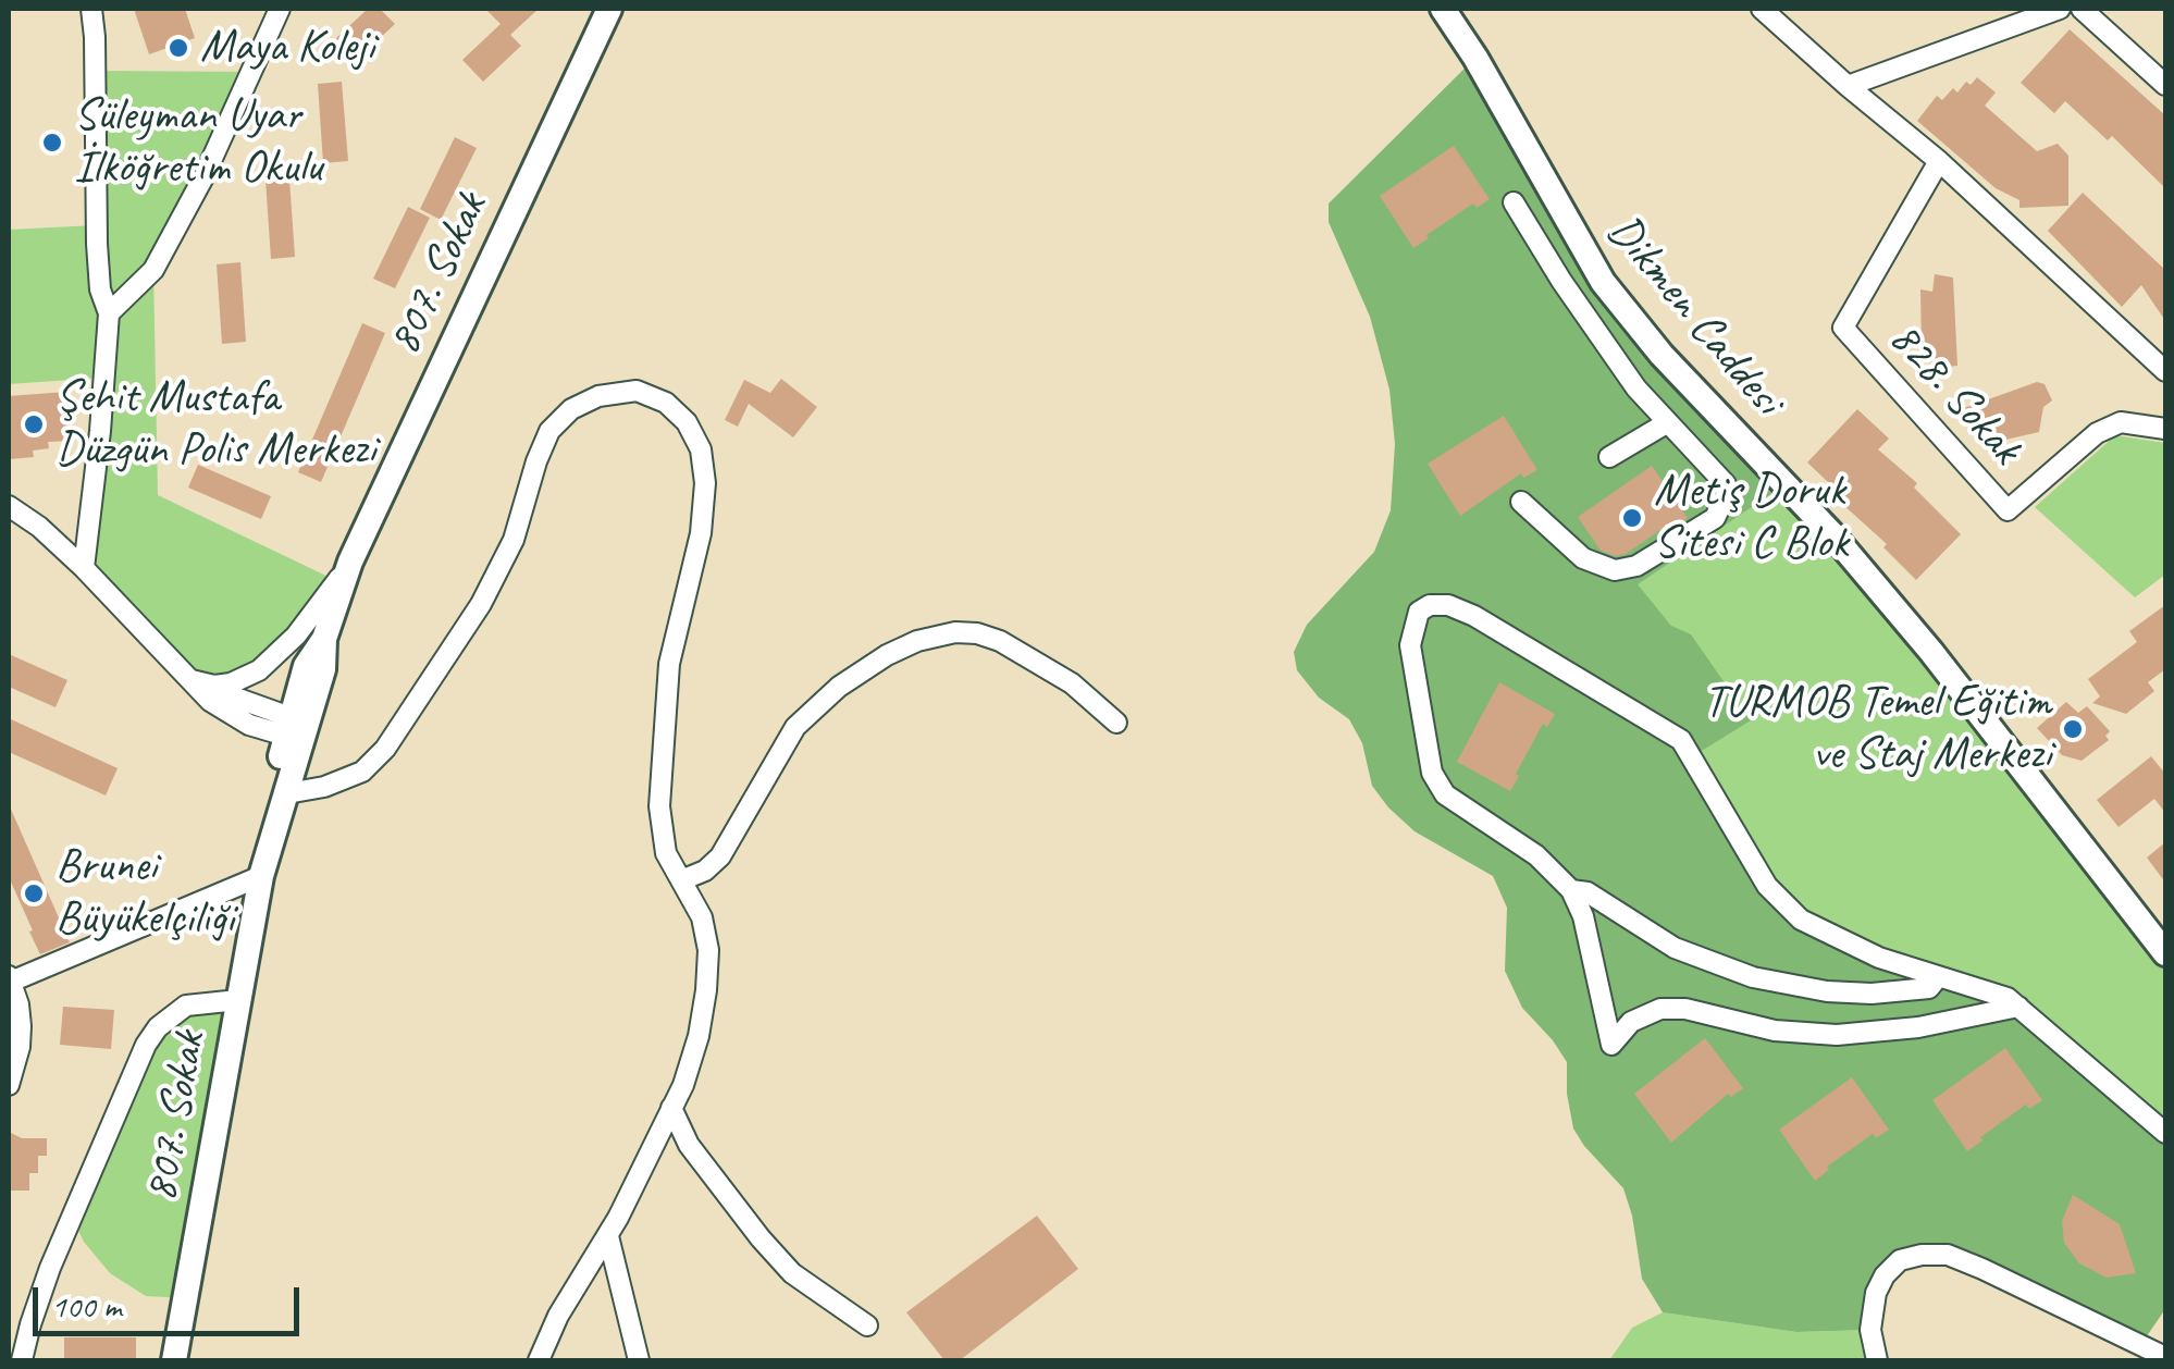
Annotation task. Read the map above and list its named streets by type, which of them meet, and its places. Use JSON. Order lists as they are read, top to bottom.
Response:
{
  "streets": {
    "main road": ["807. Sokak", "Dikmen Caddesi"],
    "street": ["828. Sokak"]
  },
  "places": [
    "Maya Koleji",
    "Süleyman Uyar İlköğretim Okulu",
    "Şehit Mustafa Düzgün Polis Merkezi",
    "Metiş Doruk Sitesi C Blok",
    "TURMOB Temel Eğitim ve Staj Merkezi",
    "Brunei Büyükelçiliği"
  ],
  "scale_bar": "100 m"
}
